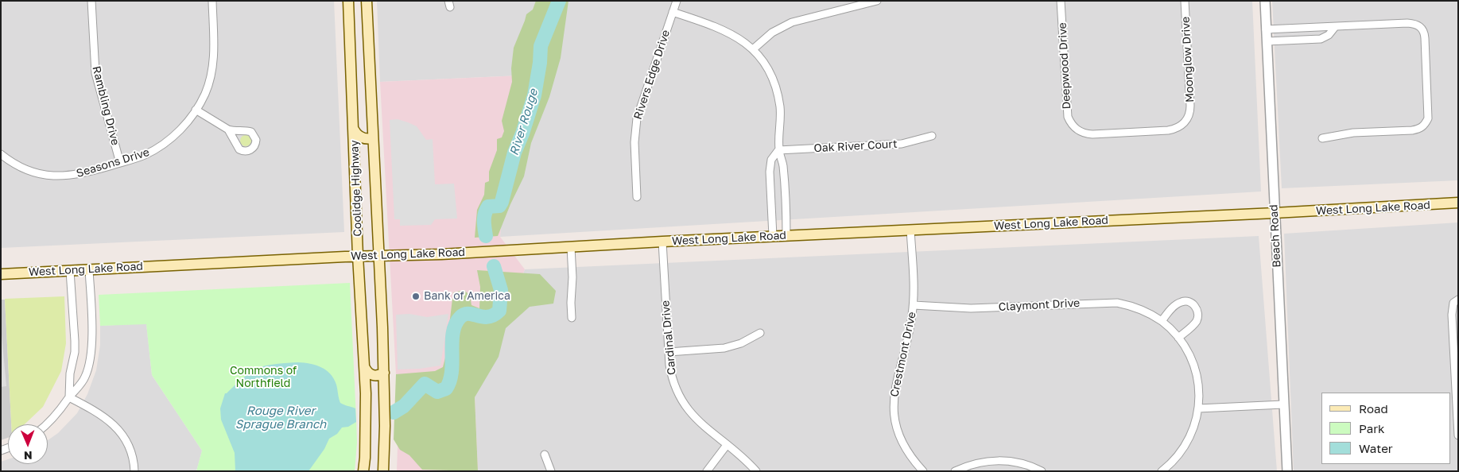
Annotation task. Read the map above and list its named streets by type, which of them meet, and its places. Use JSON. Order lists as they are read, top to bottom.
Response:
{
  "streets": {
    "main road": ["Coolidge Highway", "West Long Lake Road"],
    "street": [
      "Moonglow Drive",
      "Deepwood Drive",
      "Rivers Edge Drive",
      "Rambling Drive",
      "Oak River Court",
      "Seasons Drive",
      "Beach Road",
      "Claymont Drive",
      "Cardinal Drive",
      "Crestmont Drive"
    ]
  },
  "crossings": [
    ["Moonglow Drive", "Deepwood Drive"],
    ["Rambling Drive", "Seasons Drive"],
    ["Coolidge Highway", "West Long Lake Road"],
    ["West Long Lake Road", "Beach Road"],
    ["West Long Lake Road", "Cardinal Drive"],
    ["West Long Lake Road", "Crestmont Drive"],
    ["Claymont Drive", "Crestmont Drive"]
  ],
  "water": ["River Rouge", "Rouge River Sprague Branch"],
  "parks": ["Commons of Northfield"],
  "places": ["Bank of America"],
  "legend": ["Road", "Park", "Water"],
  "north": "bottom"
}
